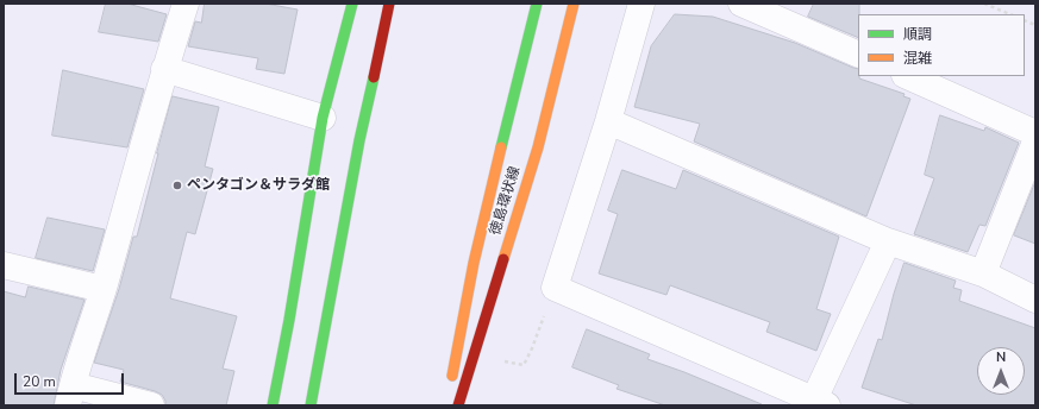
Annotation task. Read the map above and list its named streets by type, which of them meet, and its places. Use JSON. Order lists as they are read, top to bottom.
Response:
{
  "streets": {
    "main road": ["徳島環状線"]
  },
  "places": ["ペンタゴン＆サラダ館"],
  "legend": ["順調", "混雑"],
  "scale_bar": "20 m",
  "north": "top"
}
